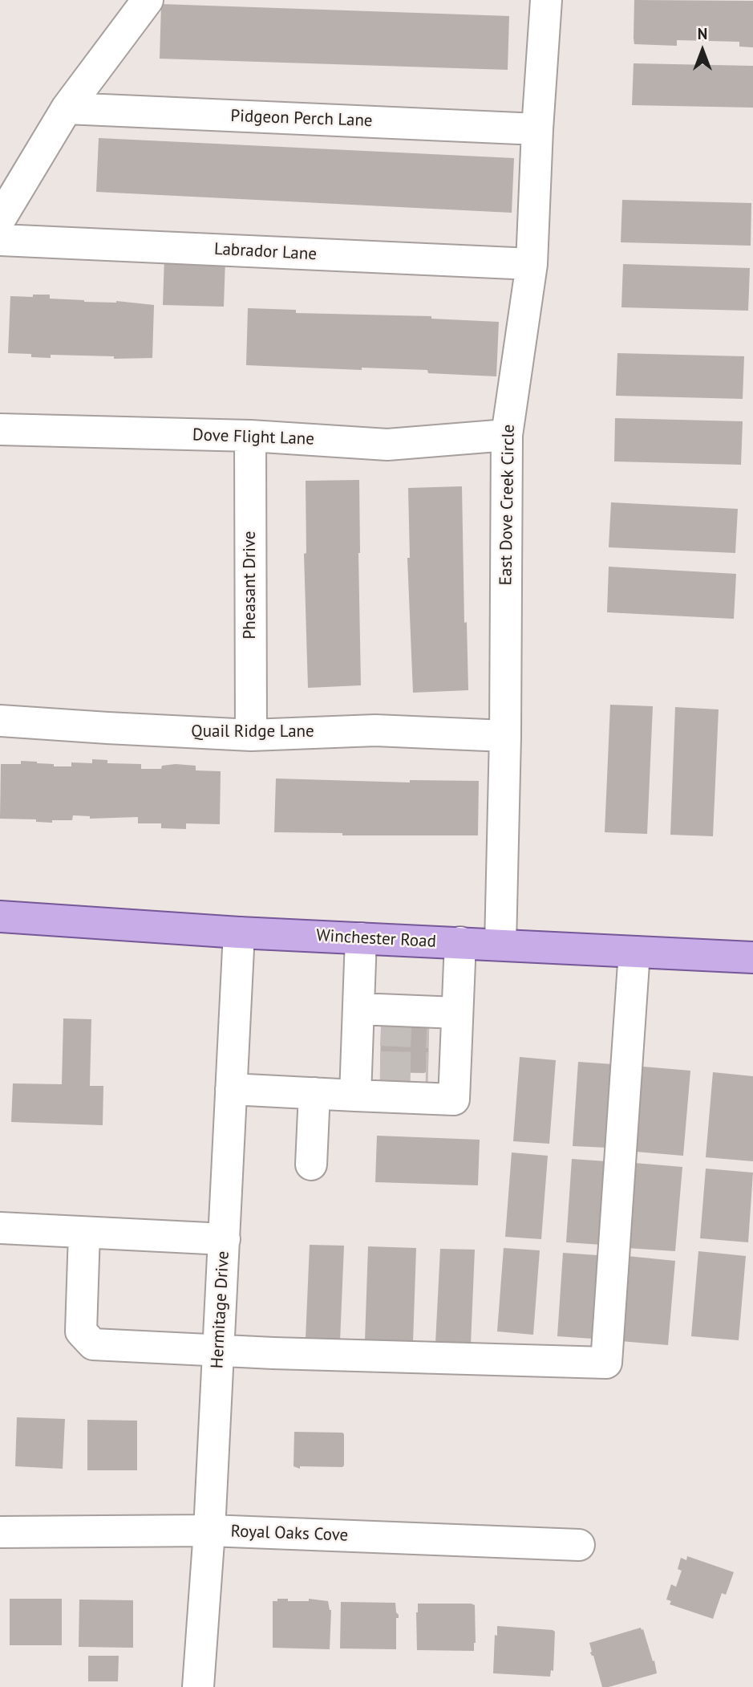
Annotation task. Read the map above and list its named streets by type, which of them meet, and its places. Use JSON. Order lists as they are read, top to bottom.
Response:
{
  "streets": {
    "main road": ["Winchester Road"],
    "street": [
      "Pidgeon Perch Lane",
      "Labrador Lane",
      "Dove Flight Lane",
      "East Dove Creek Circle",
      "Pheasant Drive",
      "Quail Ridge Lane",
      "Hermitage Drive",
      "Royal Oaks Cove"
    ]
  },
  "crossings": [
    ["Pidgeon Perch Lane", "East Dove Creek Circle"],
    ["Labrador Lane", "East Dove Creek Circle"],
    ["Dove Flight Lane", "East Dove Creek Circle"],
    ["Dove Flight Lane", "Pheasant Drive"],
    ["East Dove Creek Circle", "Quail Ridge Lane"],
    ["East Dove Creek Circle", "Winchester Road"],
    ["Pheasant Drive", "Quail Ridge Lane"],
    ["Winchester Road", "Hermitage Drive"],
    ["Hermitage Drive", "Royal Oaks Cove"]
  ],
  "north": "top"
}
